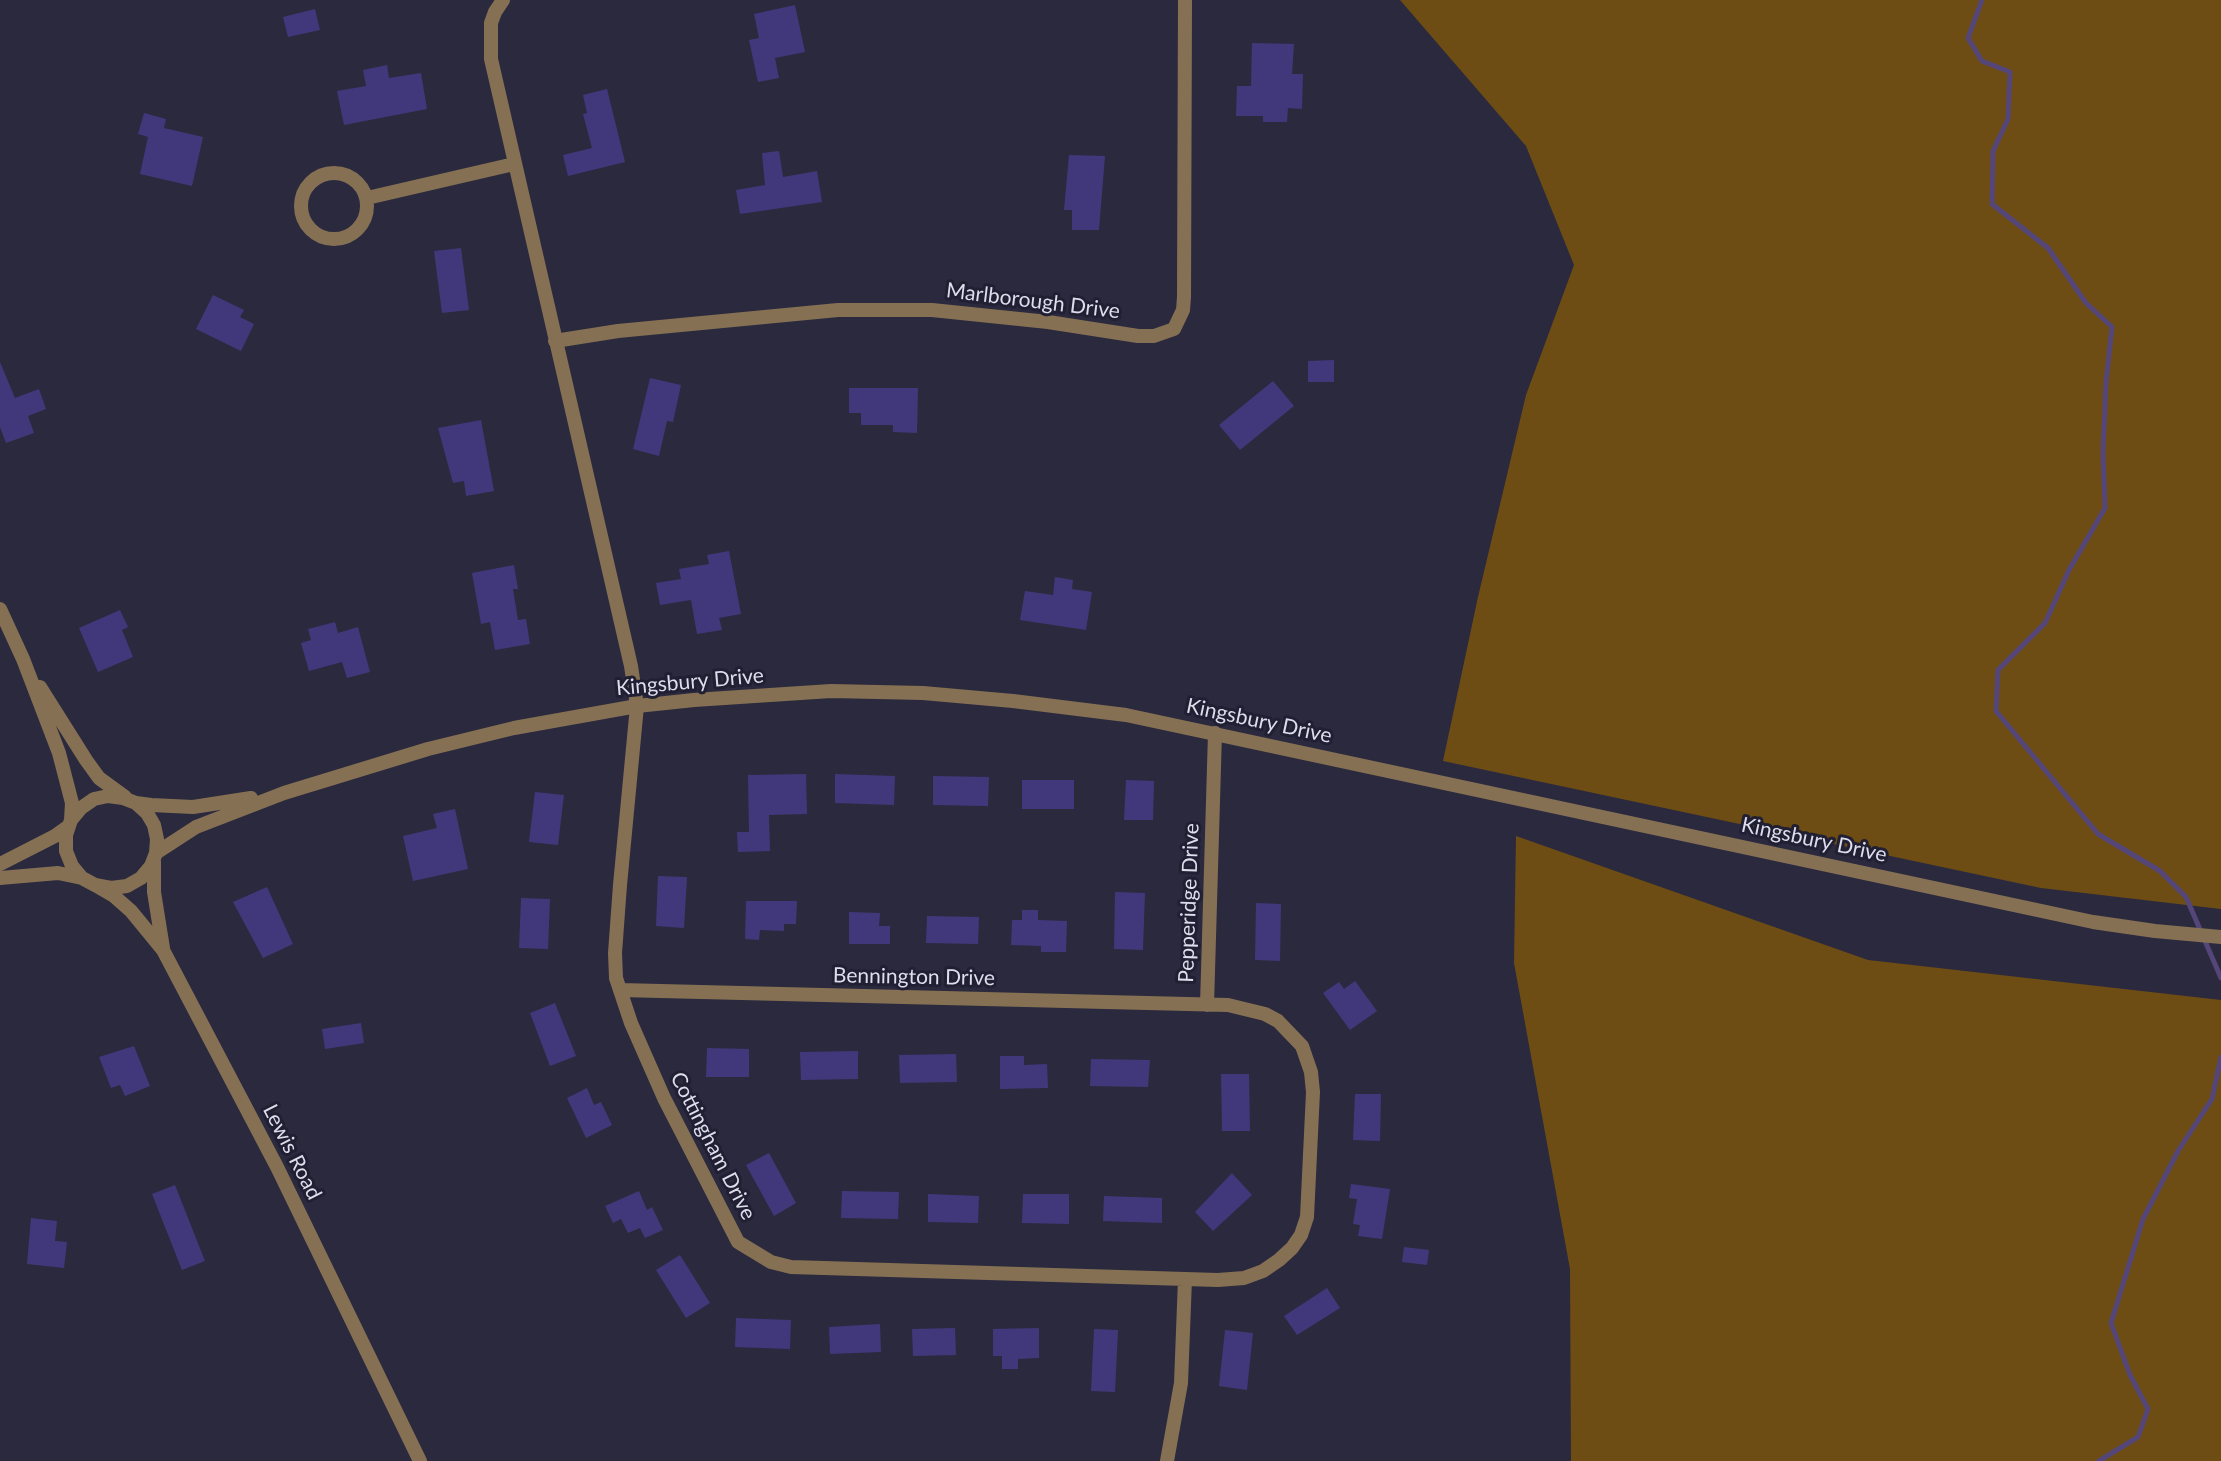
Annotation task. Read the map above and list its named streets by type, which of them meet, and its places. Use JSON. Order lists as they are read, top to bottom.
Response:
{
  "streets": {
    "street": [
      "Marlborough Drive",
      "Kingsbury Drive",
      "Pepperidge Drive",
      "Bennington Drive",
      "Cottingham Drive",
      "Lewis Road"
    ]
  },
  "crossings": [
    ["Kingsbury Drive", "Pepperidge Drive"],
    ["Kingsbury Drive", "Cottingham Drive"],
    ["Kingsbury Drive", "Lewis Road"],
    ["Pepperidge Drive", "Bennington Drive"],
    ["Pepperidge Drive", "Cottingham Drive"],
    ["Bennington Drive", "Cottingham Drive"]
  ]
}
